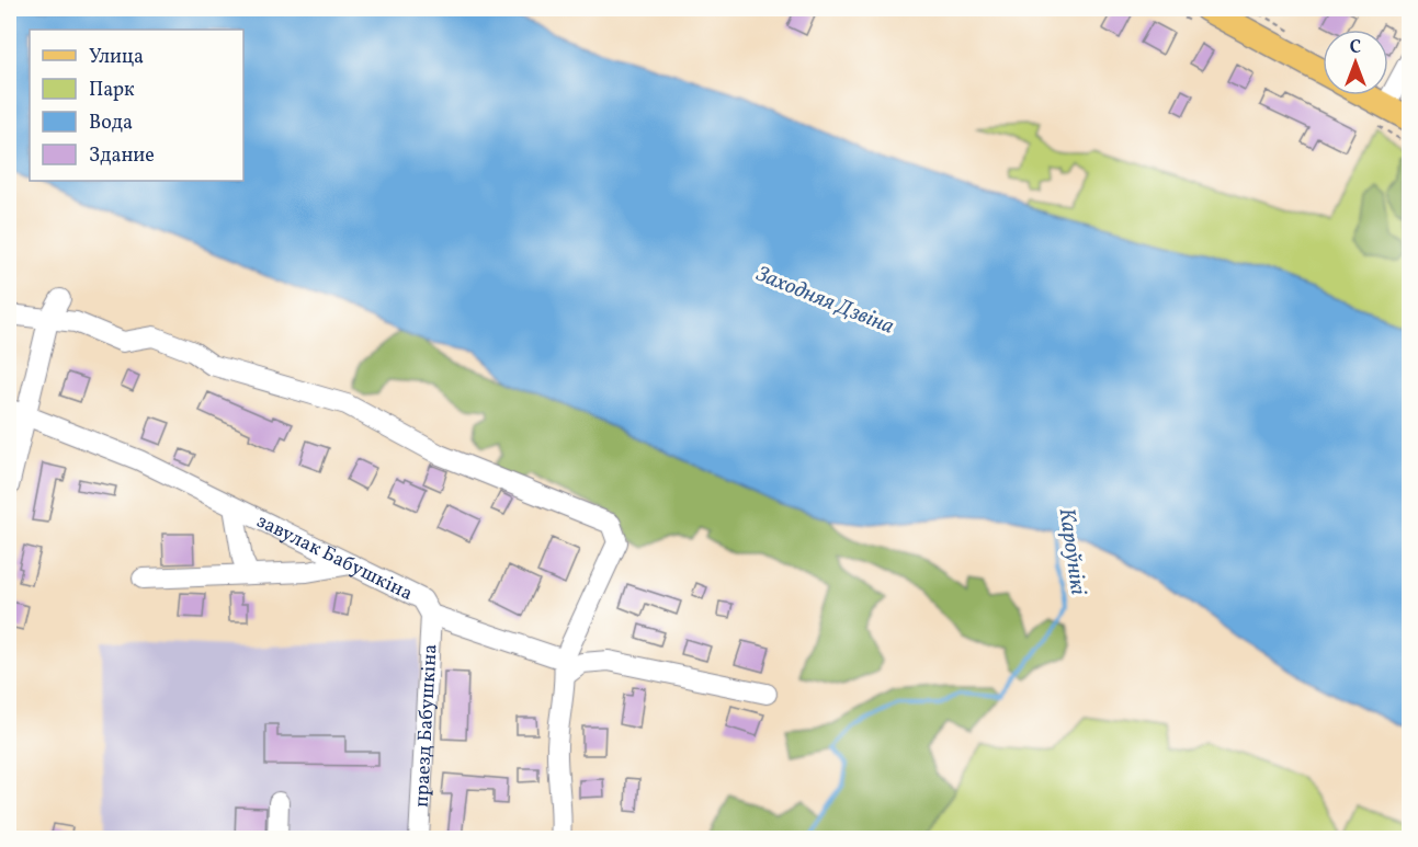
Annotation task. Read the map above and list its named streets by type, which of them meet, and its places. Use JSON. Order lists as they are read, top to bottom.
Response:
{
  "streets": {
    "street": ["завулак Бабушкіна", "праезд Бабушкіна"]
  },
  "crossings": [
    ["завулак Бабушкіна", "праезд Бабушкіна"]
  ],
  "water": ["Заходняя Дзвіна", "Кароўнікі"],
  "legend": [
    "Улица",
    "Парк",
    "Вода",
    "Здание"
  ],
  "north": "top"
}
